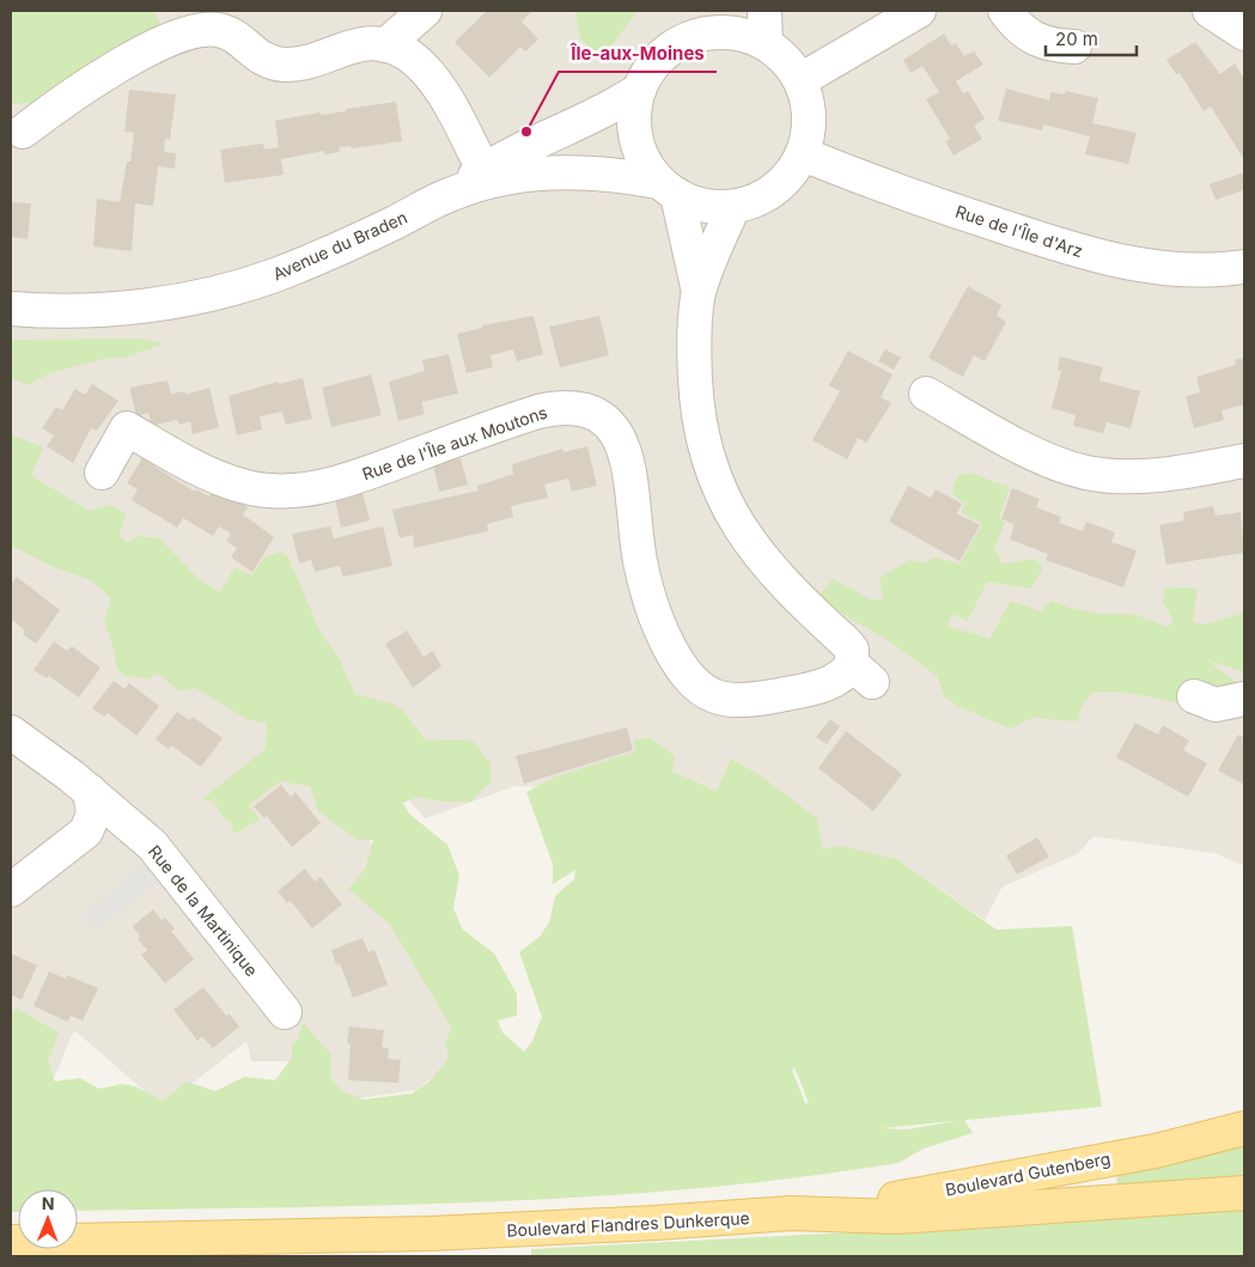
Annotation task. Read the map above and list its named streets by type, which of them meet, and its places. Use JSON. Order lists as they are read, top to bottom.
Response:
{
  "streets": {
    "main road": ["Boulevard Gutenberg", "Boulevard Flandres Dunkerque"],
    "street": [
      "Rue de l'Île d'Arz",
      "Avenue du Braden",
      "Rue de l'Île aux Moutons",
      "Rue de la Martinique"
    ]
  },
  "crossings": [
    ["Rue de l'Île d'Arz", "Avenue du Braden"],
    ["Boulevard Gutenberg", "Boulevard Flandres Dunkerque"]
  ],
  "places": ["Île-aux-Moines"],
  "scale_bar": "20 m",
  "north": "top"
}
